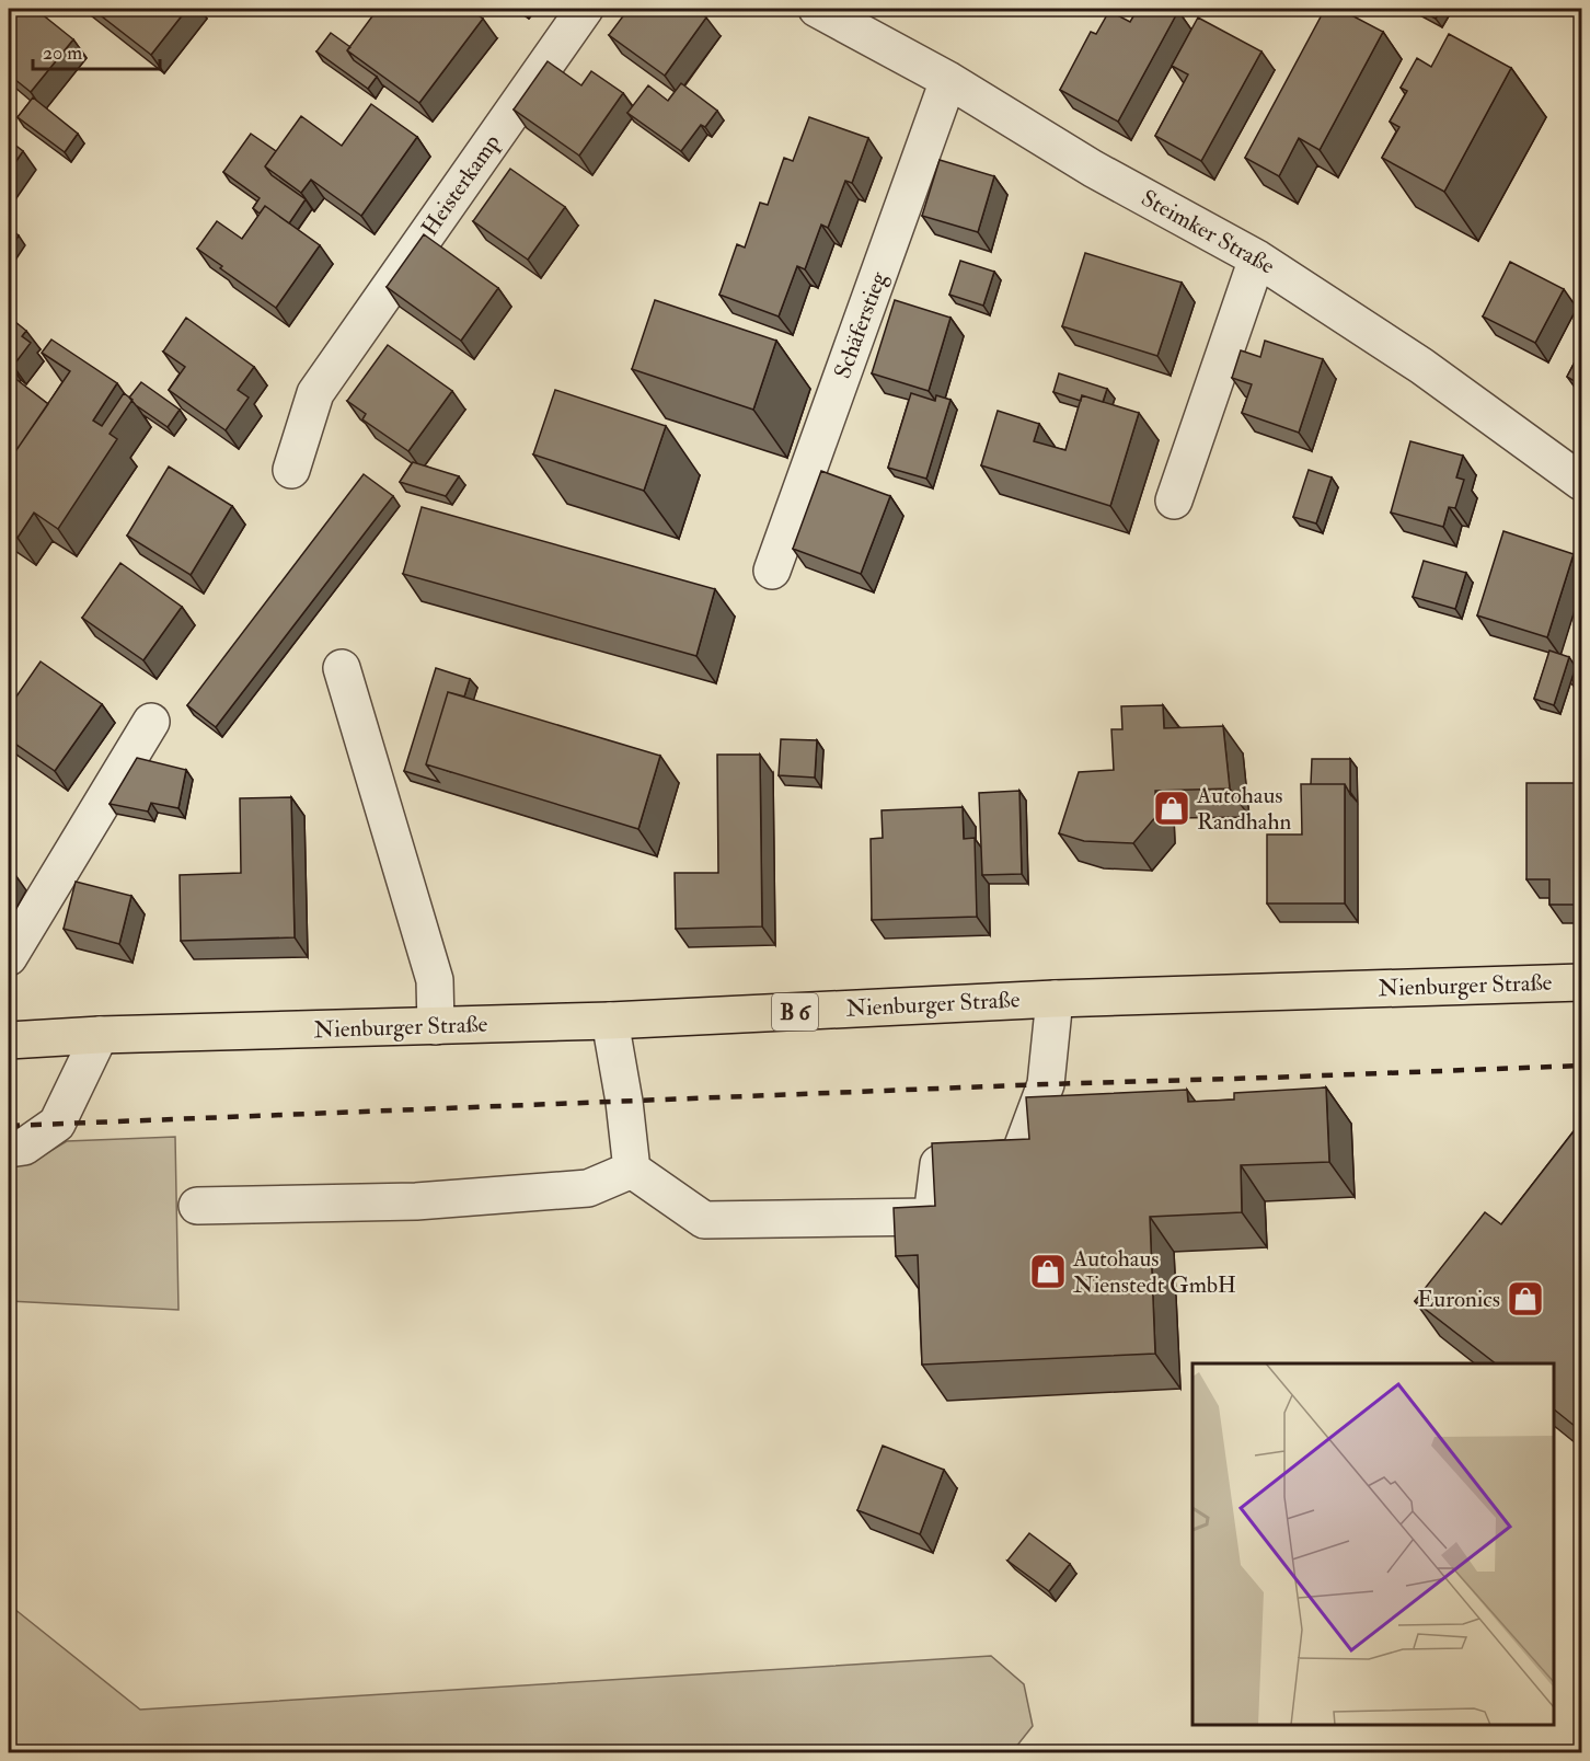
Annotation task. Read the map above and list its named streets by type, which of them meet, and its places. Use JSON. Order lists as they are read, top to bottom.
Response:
{
  "streets": {
    "main road": ["Nienburger Straße", "B 6"],
    "street": ["Heisterkamp", "Steimker Straße", "Schäferstieg"]
  },
  "crossings": [
    ["Steimker Straße", "Schäferstieg"]
  ],
  "places": {
    "shop": ["Autohaus Randhahn", "Autohaus Nienstedt GmbH", "Euronics"]
  },
  "scale_bar": "20 m"
}
